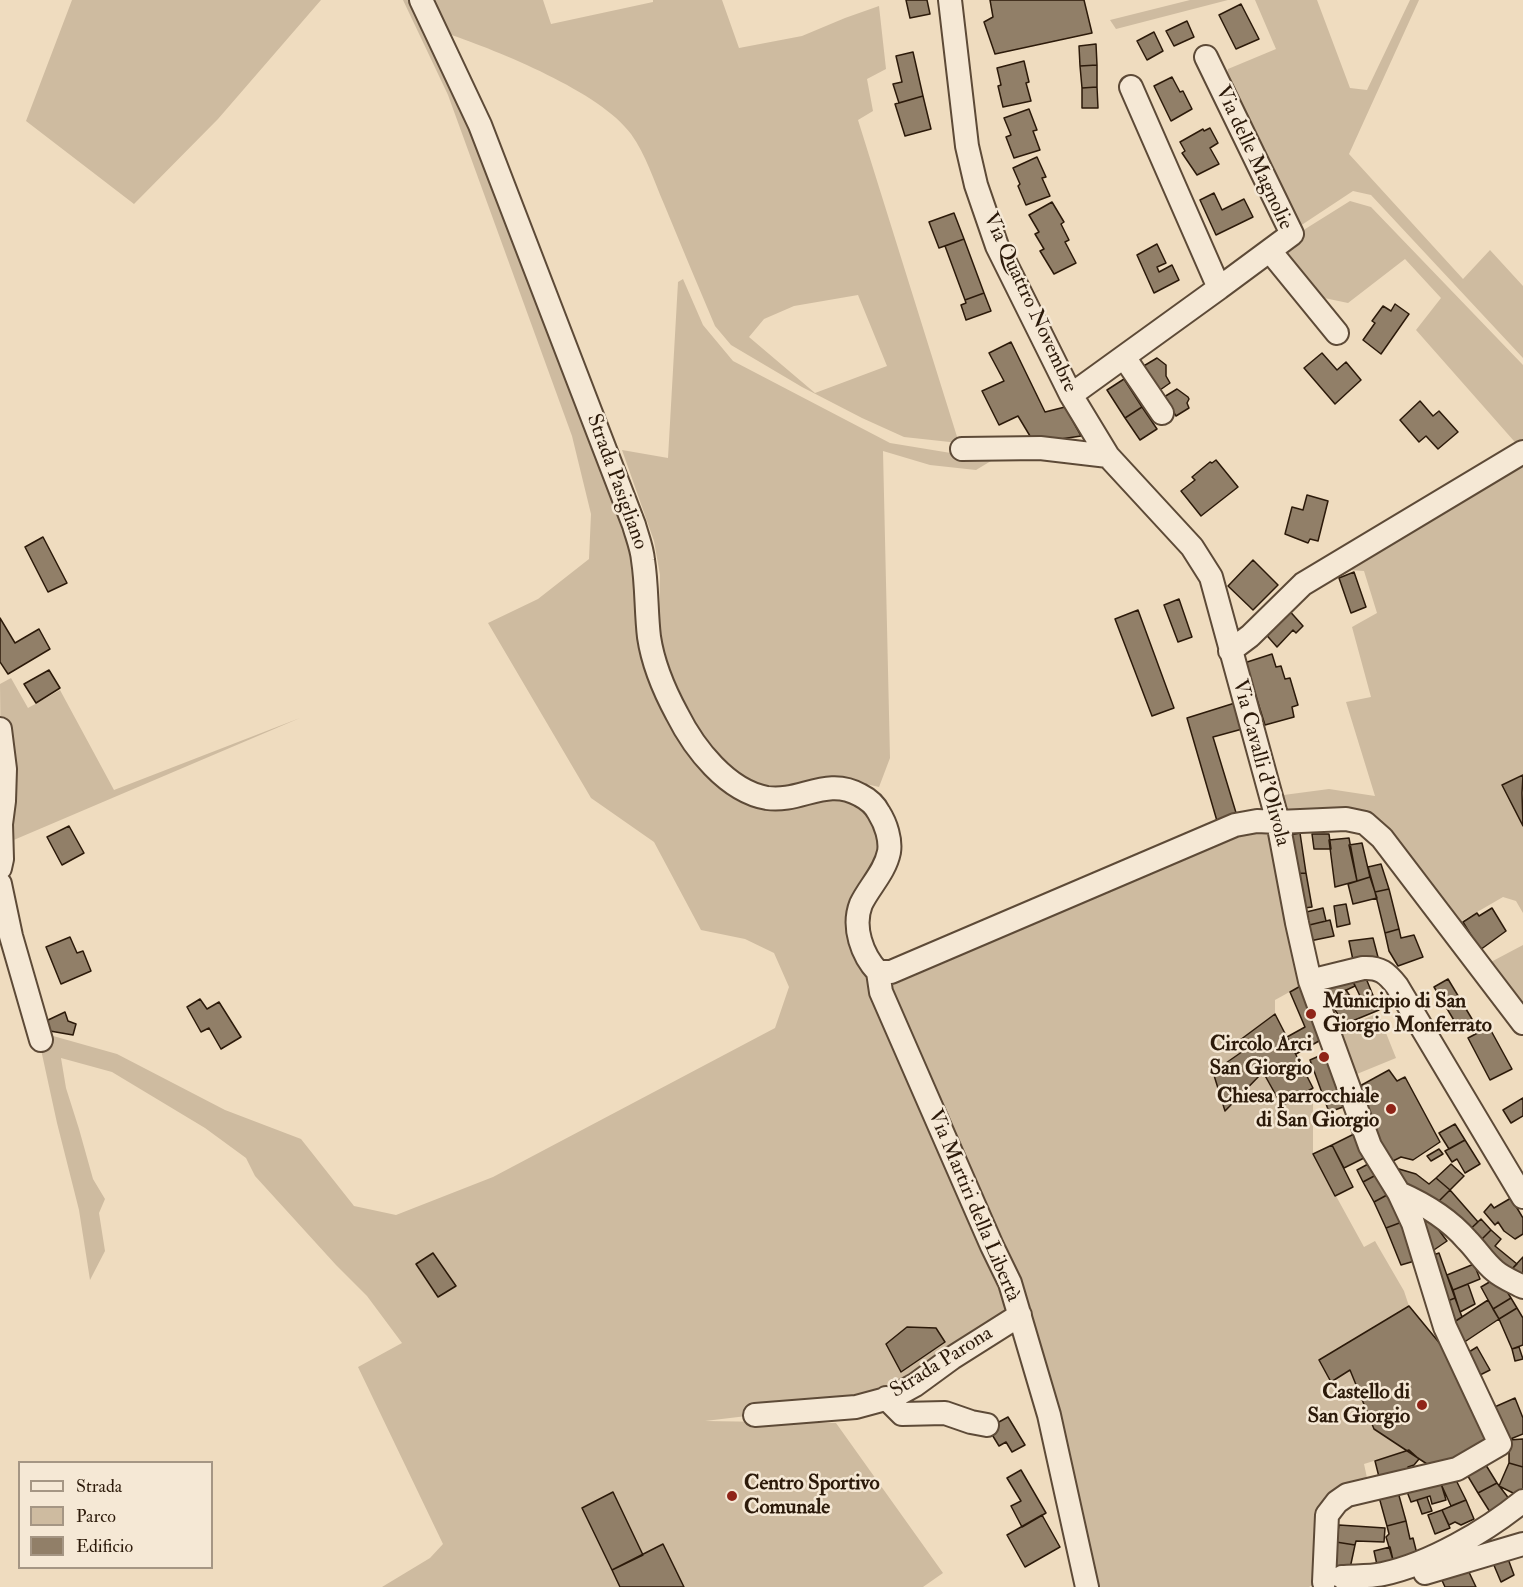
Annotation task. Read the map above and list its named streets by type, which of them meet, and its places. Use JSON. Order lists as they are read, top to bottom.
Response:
{
  "streets": {
    "street": [
      "Via delle Magnolie",
      "Via Quattro Novembre",
      "Strada Pasigliano",
      "Via Cavalli d'Olivola",
      "Via Martiri della Libertà",
      "Strada Parona"
    ]
  },
  "crossings": [
    ["Via delle Magnolie", "Via Quattro Novembre"],
    ["Via Quattro Novembre", "Via Cavalli d'Olivola"],
    ["Strada Pasigliano", "Via Martiri della Libertà"],
    ["Via Martiri della Libertà", "Strada Parona"]
  ],
  "places": [
    "Municipio di San Giorgio Monferrato",
    "Circolo Arci San Giorgio",
    "Chiesa parrocchiale di San Giorgio",
    "Castello di San Giorgio",
    "Centro Sportivo Comunale"
  ],
  "legend": ["Strada", "Parco", "Edificio"]
}
